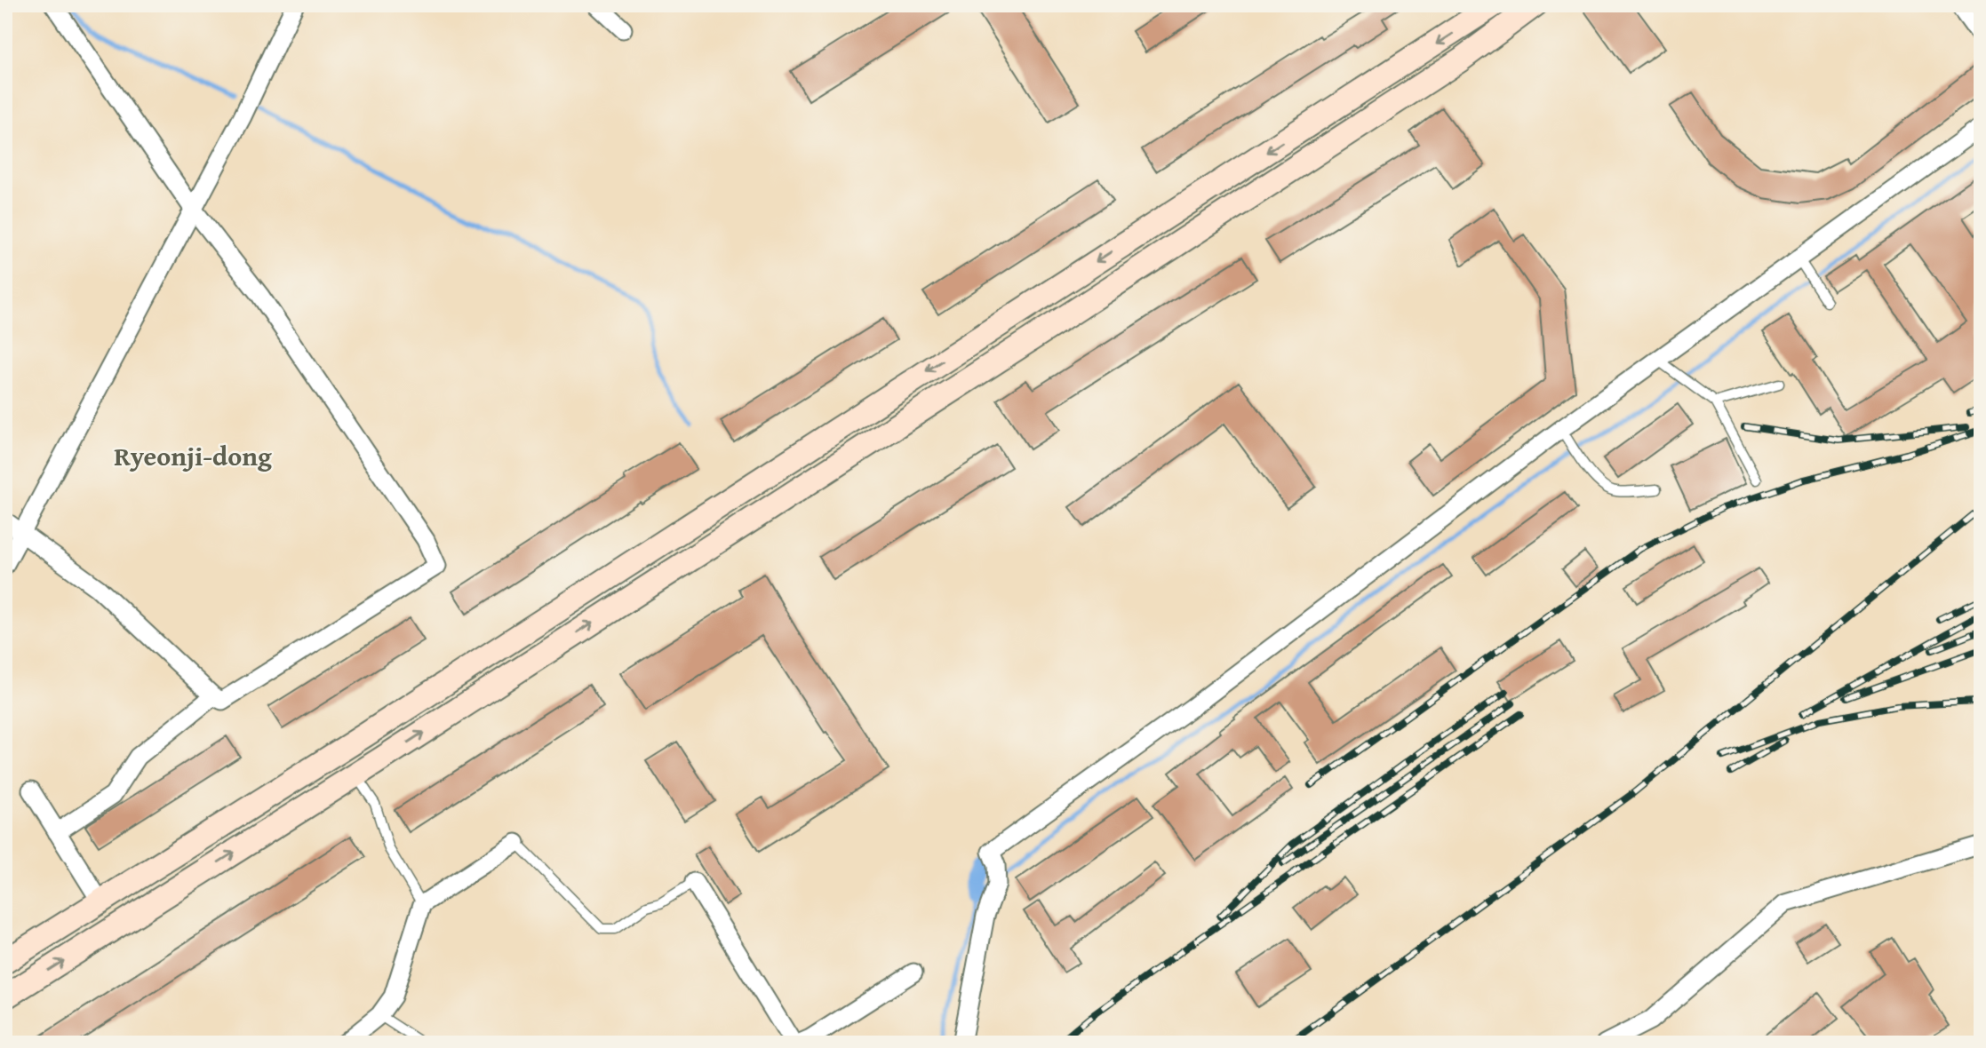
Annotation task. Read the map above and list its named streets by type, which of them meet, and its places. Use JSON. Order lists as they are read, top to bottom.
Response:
{
  "districts": ["Ryeonji-dong"]
}
